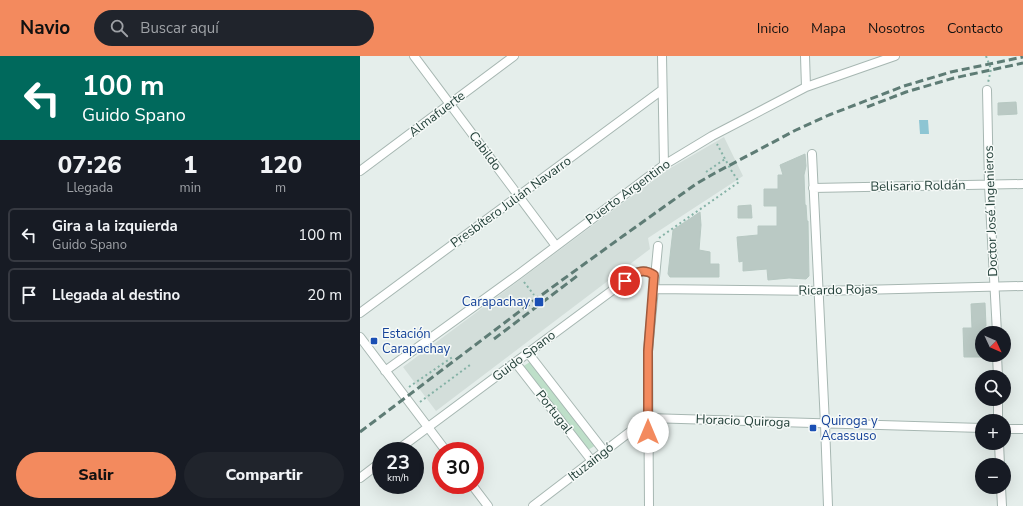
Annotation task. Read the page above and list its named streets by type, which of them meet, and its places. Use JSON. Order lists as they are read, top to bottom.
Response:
{
  "streets": {
    "street": [
      "Almafuerte",
      "Cabildo",
      "Belisario Roldán",
      "Puerto Argentino",
      "Presbítero Julián Navarro",
      "Doctor José Ingenieros",
      "Ricardo Rojas",
      "Guido Spano",
      "Portugal",
      "Horacio Quiroga",
      "Ituzaingó"
    ]
  },
  "crossings": [
    ["Almafuerte", "Cabildo"],
    ["Cabildo", "Puerto Argentino"],
    ["Cabildo", "Presbítero Julián Navarro"],
    ["Belisario Roldán", "Doctor José Ingenieros"],
    ["Doctor José Ingenieros", "Ricardo Rojas"],
    ["Guido Spano", "Portugal"],
    ["Portugal", "Ituzaingó"],
    ["Horacio Quiroga", "Ituzaingó"]
  ],
  "places": {
    "transit": ["Carapachay", "Estación Carapachay", "Quiroga y Acassuso"]
  },
  "north": "bottom right",
  "page": {
    "header": "Navio",
    "search": "Buscar aquí",
    "nav": [
      "Inicio",
      "Mapa",
      "Nosotros",
      "Contacto"
    ],
    "turn": ["100 m", "Guido Spano"],
    "eta": [
      "07:26",
      "Llegada",
      "1",
      "min",
      "120",
      "m"
    ],
    "list": [
      {
        "name": "Gira a la izquierda",
        "note": "Guido Spano",
        "value": "100 m"
      },
      {
        "name": "Llegada al destino",
        "value": "20 m"
      }
    ],
    "map_buttons": ["+", "−"],
    "speed": "23 km/h",
    "limit": "30",
    "buttons": ["Salir", "Compartir"]
  }
}
